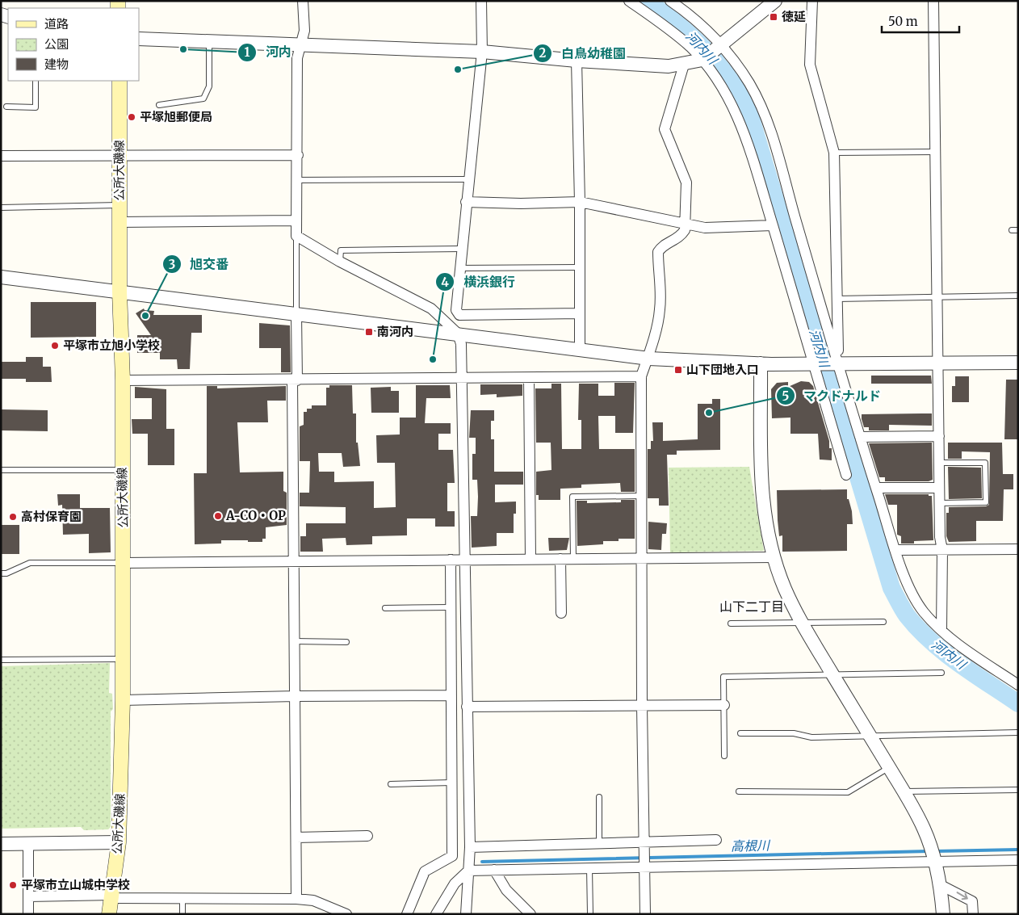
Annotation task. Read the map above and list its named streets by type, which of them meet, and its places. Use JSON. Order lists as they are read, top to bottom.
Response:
{
  "streets": {
    "main road": ["公所大磯線"]
  },
  "districts": ["山下二丁目"],
  "water": ["河内川", "高根川"],
  "places": {
    "transit": ["徳延", "南河内", "山下団地入口"],
    "other": [
      "河内",
      "白鳥幼稚園",
      "平塚旭郵便局",
      "旭交番",
      "平塚市立旭小学校",
      "横浜銀行",
      "マクドナルド",
      "A-CO・OP",
      "高村保育園",
      "平塚市立山城中学校"
    ]
  },
  "legend": ["道路", "公園", "建物"],
  "scale_bar": "50 m"
}
